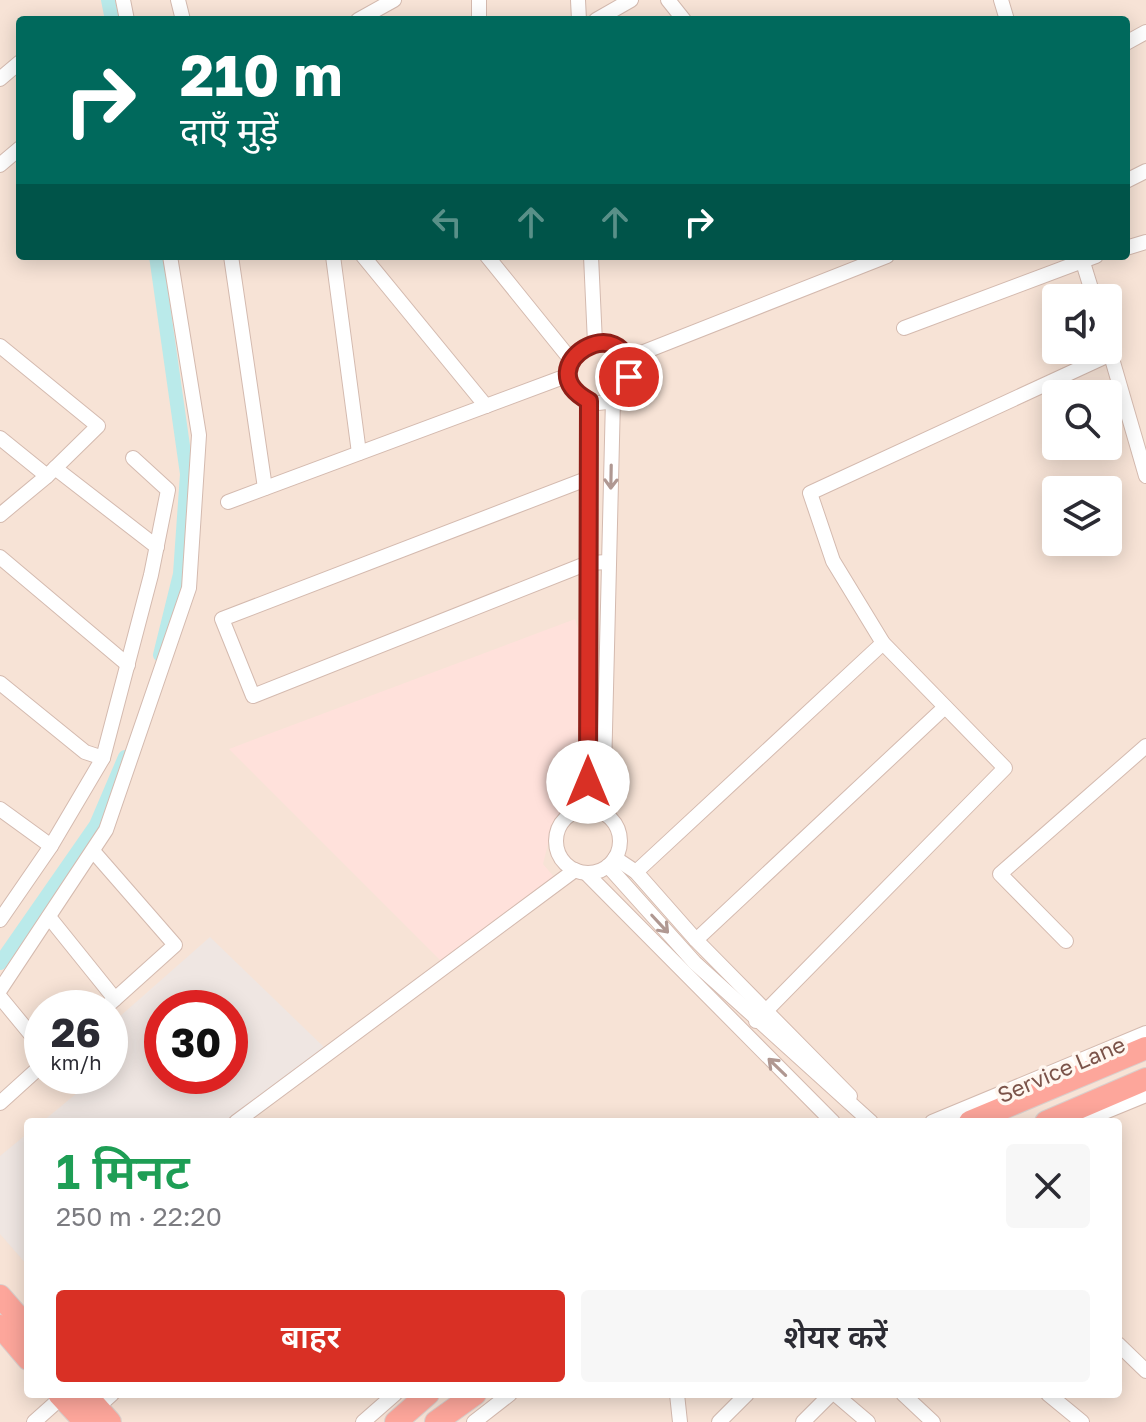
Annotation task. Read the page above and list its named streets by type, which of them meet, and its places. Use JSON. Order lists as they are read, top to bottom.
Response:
{
  "streets": {
    "street": ["Service Lane"]
  },
  "page": {
    "turn": ["210 m", "दाएँ मुड़ें"],
    "speed": "26 km/h",
    "limit": "30",
    "heading": ["1 मिनट", "250 m · 22:20"],
    "buttons": ["बाहर", "शेयर करें"]
  }
}
